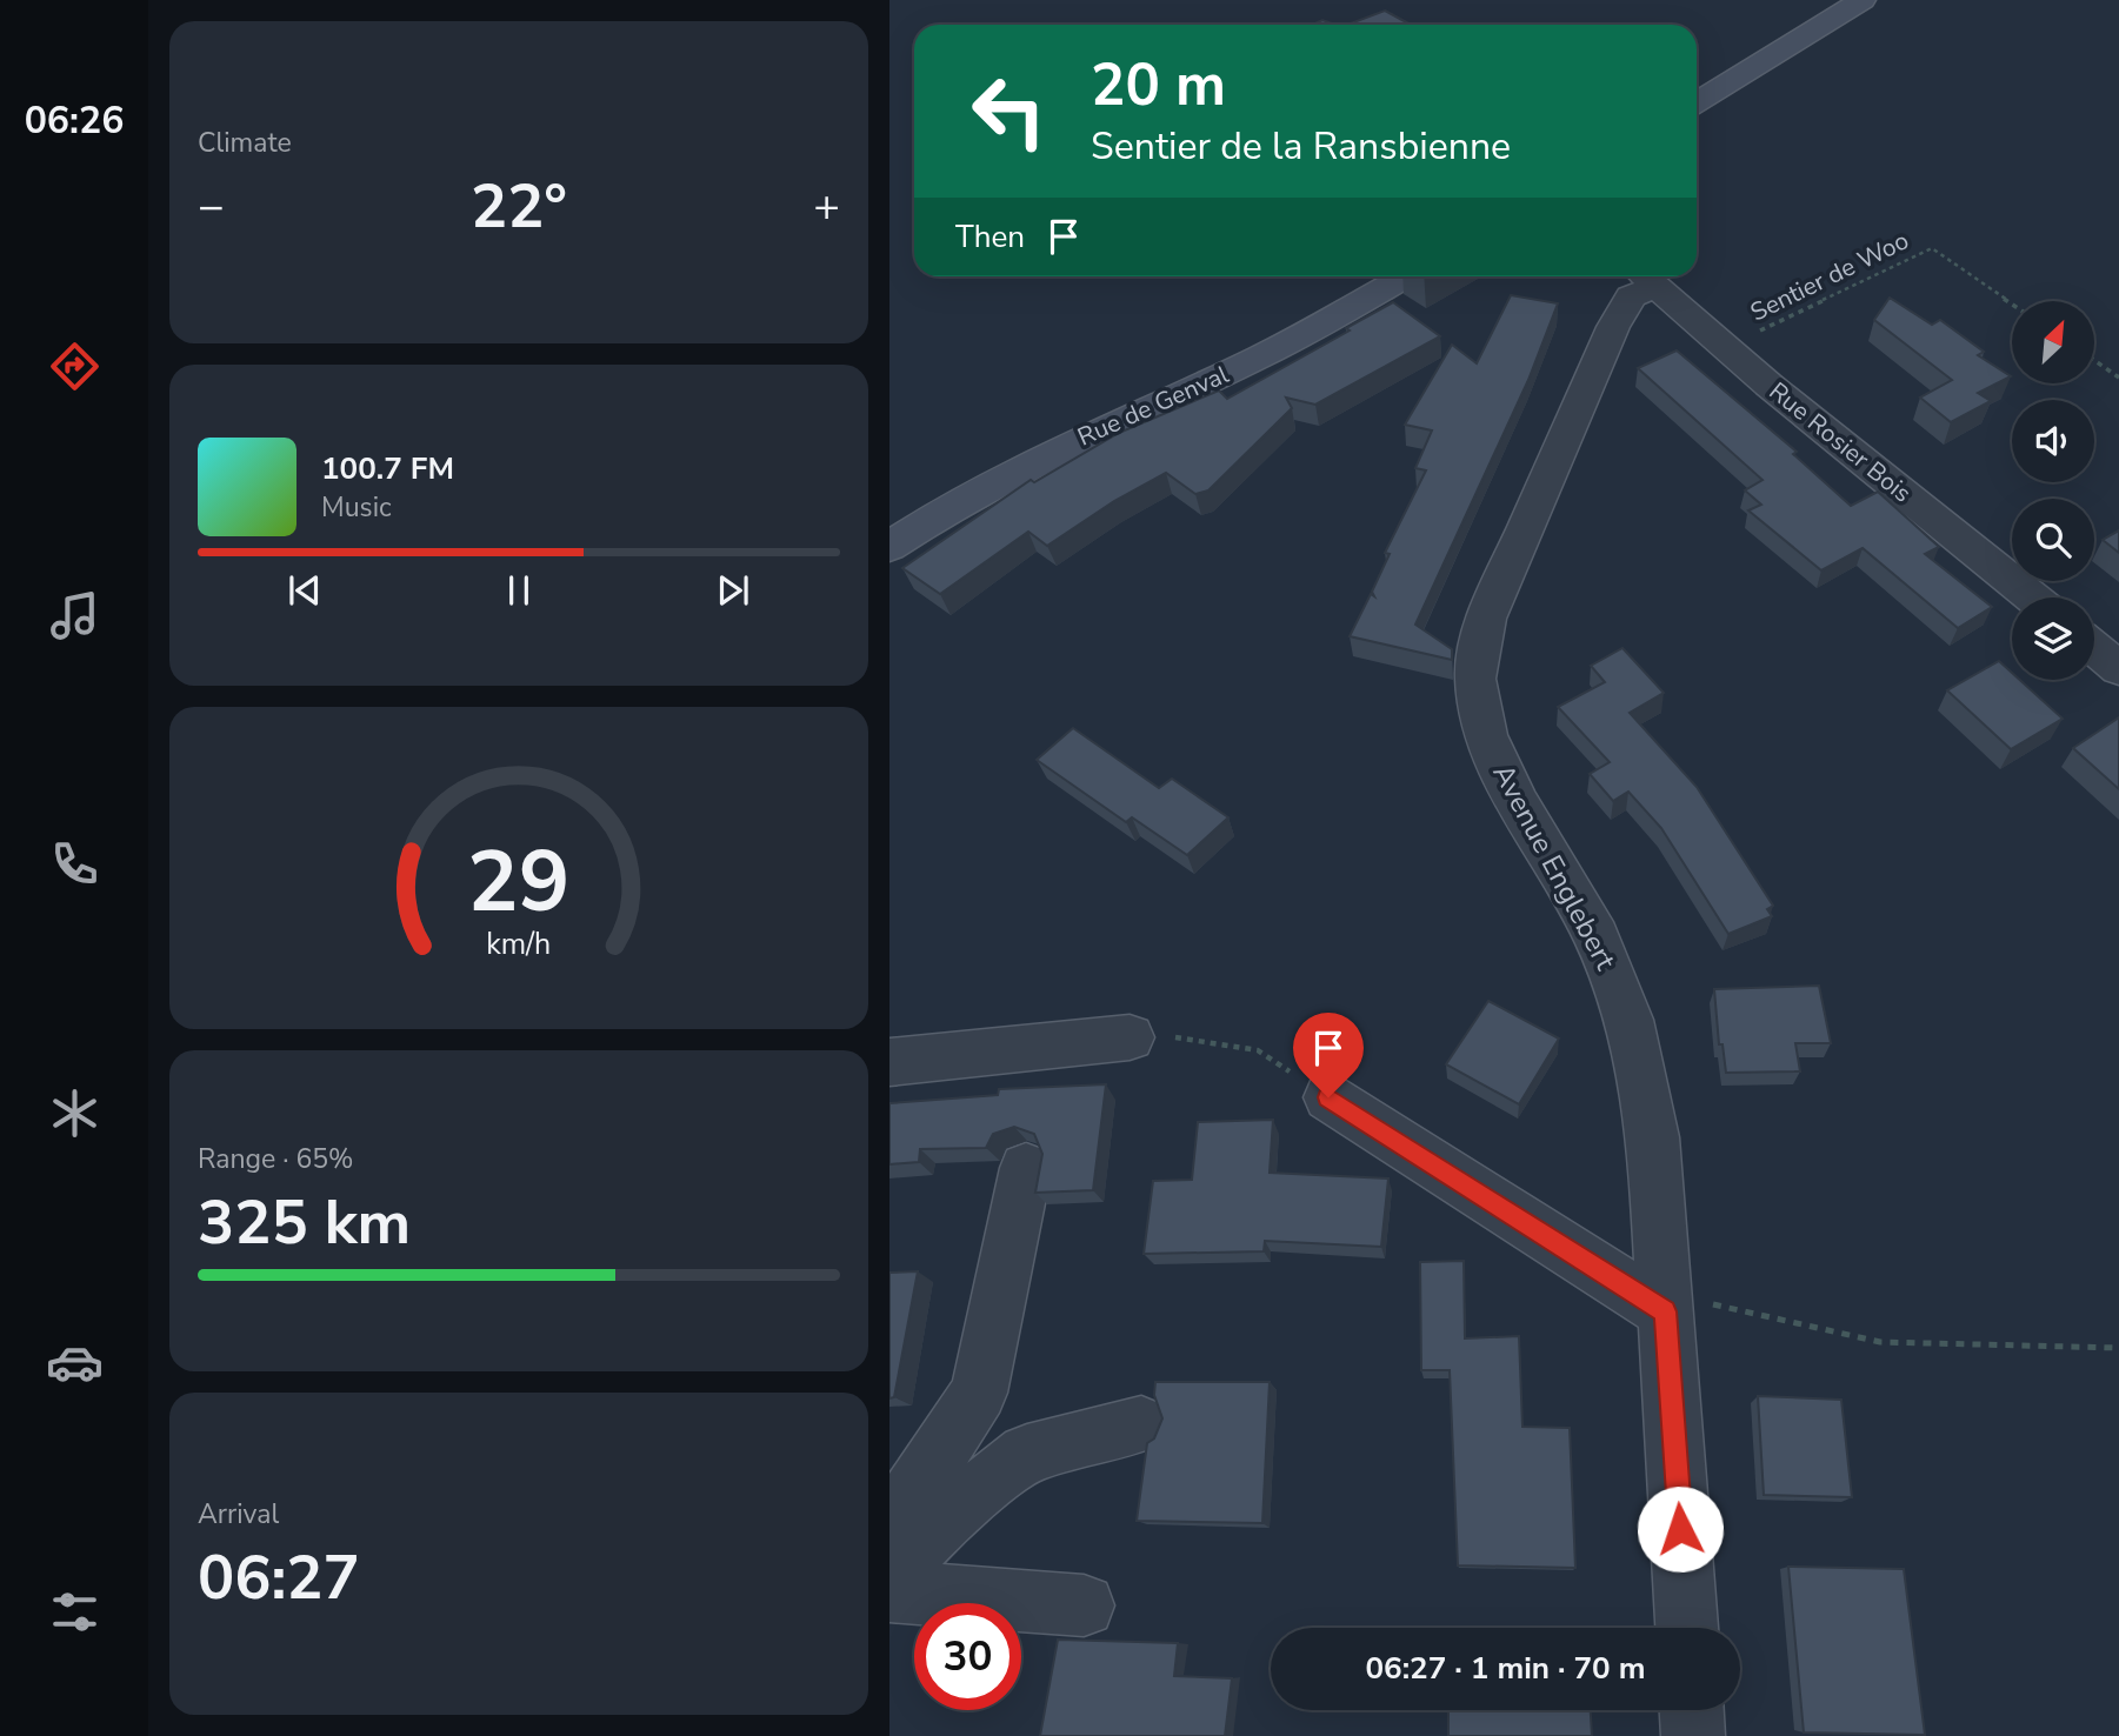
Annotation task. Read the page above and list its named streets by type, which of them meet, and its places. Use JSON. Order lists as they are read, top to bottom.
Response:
{
  "streets": {
    "street": ["Rue de Genval", "Rue Rosier Bois", "Avenue Englebert"],
    "path": ["Sentier de Woo"]
  },
  "crossings": [
    ["Sentier de Woo", "Rue Rosier Bois"],
    ["Rue Rosier Bois", "Avenue Englebert"]
  ],
  "north": "top right",
  "page": {
    "tabs": "06:26",
    "tile": [
      "Climate",
      ["Range · 65%", "325 km"],
      ["Arrival", "06:27"]
    ],
    "turn": ["20 m", "Sentier de la Ransbienne"],
    "heat": ["−", "22°", "+"],
    "then": "Then",
    "song": ["100.7 FM", "Music"],
    "limit": "30",
    "trip": "06:27 · 1 min · 70 m",
    "gauge": ["29", "km/h"]
  }
}
